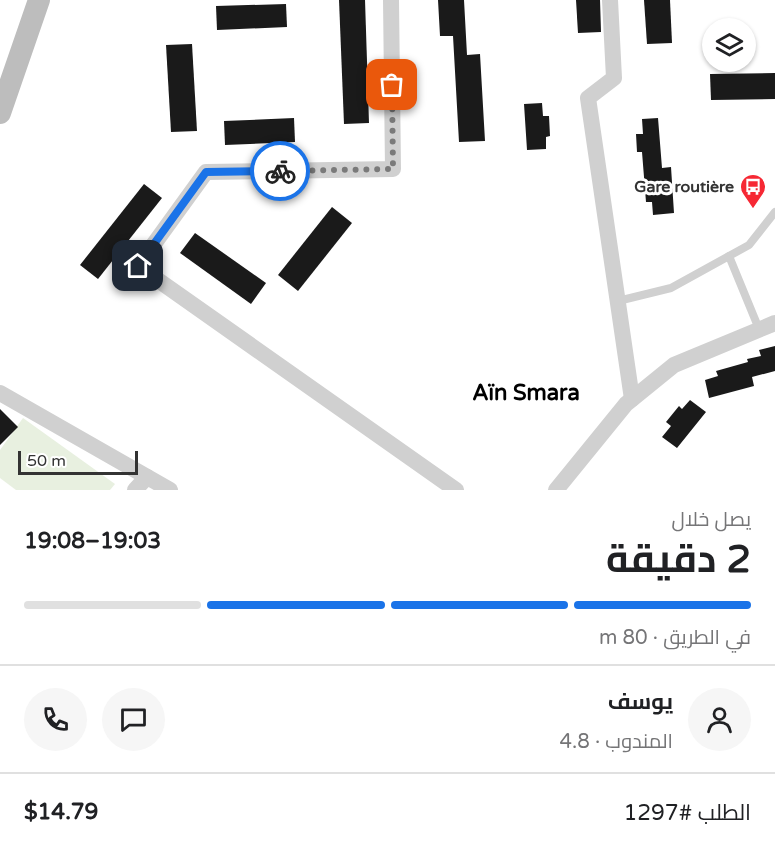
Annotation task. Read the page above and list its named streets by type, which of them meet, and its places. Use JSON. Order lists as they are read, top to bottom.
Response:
{
  "districts": ["Aïn Smara"],
  "places": {
    "bus stop": ["Gare routière"]
  },
  "scale_bar": "50 m",
  "page": {
    "scale": "50 m",
    "heading": ["2 دقيقة", "يصل خلال", "19:03–19:08"],
    "panel": [
      "يوسف",
      "المندوب · 4.8",
      "الطلب #1297",
      "$14.79"
    ],
    "bar": "في الطريق · 80 m"
  }
}
